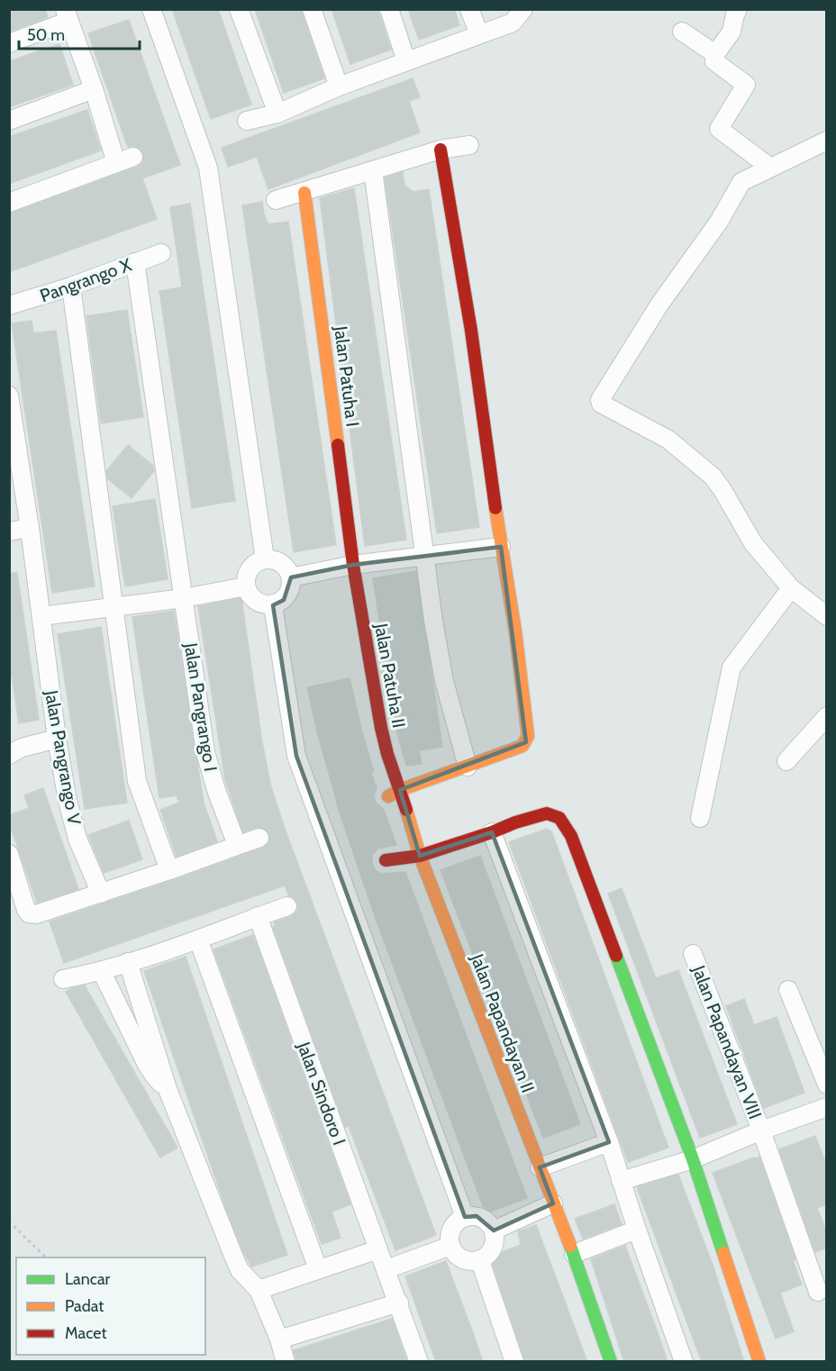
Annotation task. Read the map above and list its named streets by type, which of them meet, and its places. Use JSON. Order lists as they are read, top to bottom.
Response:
{
  "streets": {
    "street": [
      "Pangrango X",
      "Jalan Patuha I",
      "Jalan Patuha II",
      "Jalan Pangrango I",
      "Jalan Pangrango V",
      "Jalan Papandayan II",
      "Jalan Papandayan VIII",
      "Jalan Sindoro I"
    ]
  },
  "crossings": [
    ["Pangrango X", "Jalan Pangrango I"],
    ["Jalan Patuha I", "Jalan Patuha II"],
    ["Jalan Patuha II", "Jalan Papandayan II"]
  ],
  "legend": ["Lancar", "Padat", "Macet"],
  "scale_bar": "50 m"
}
